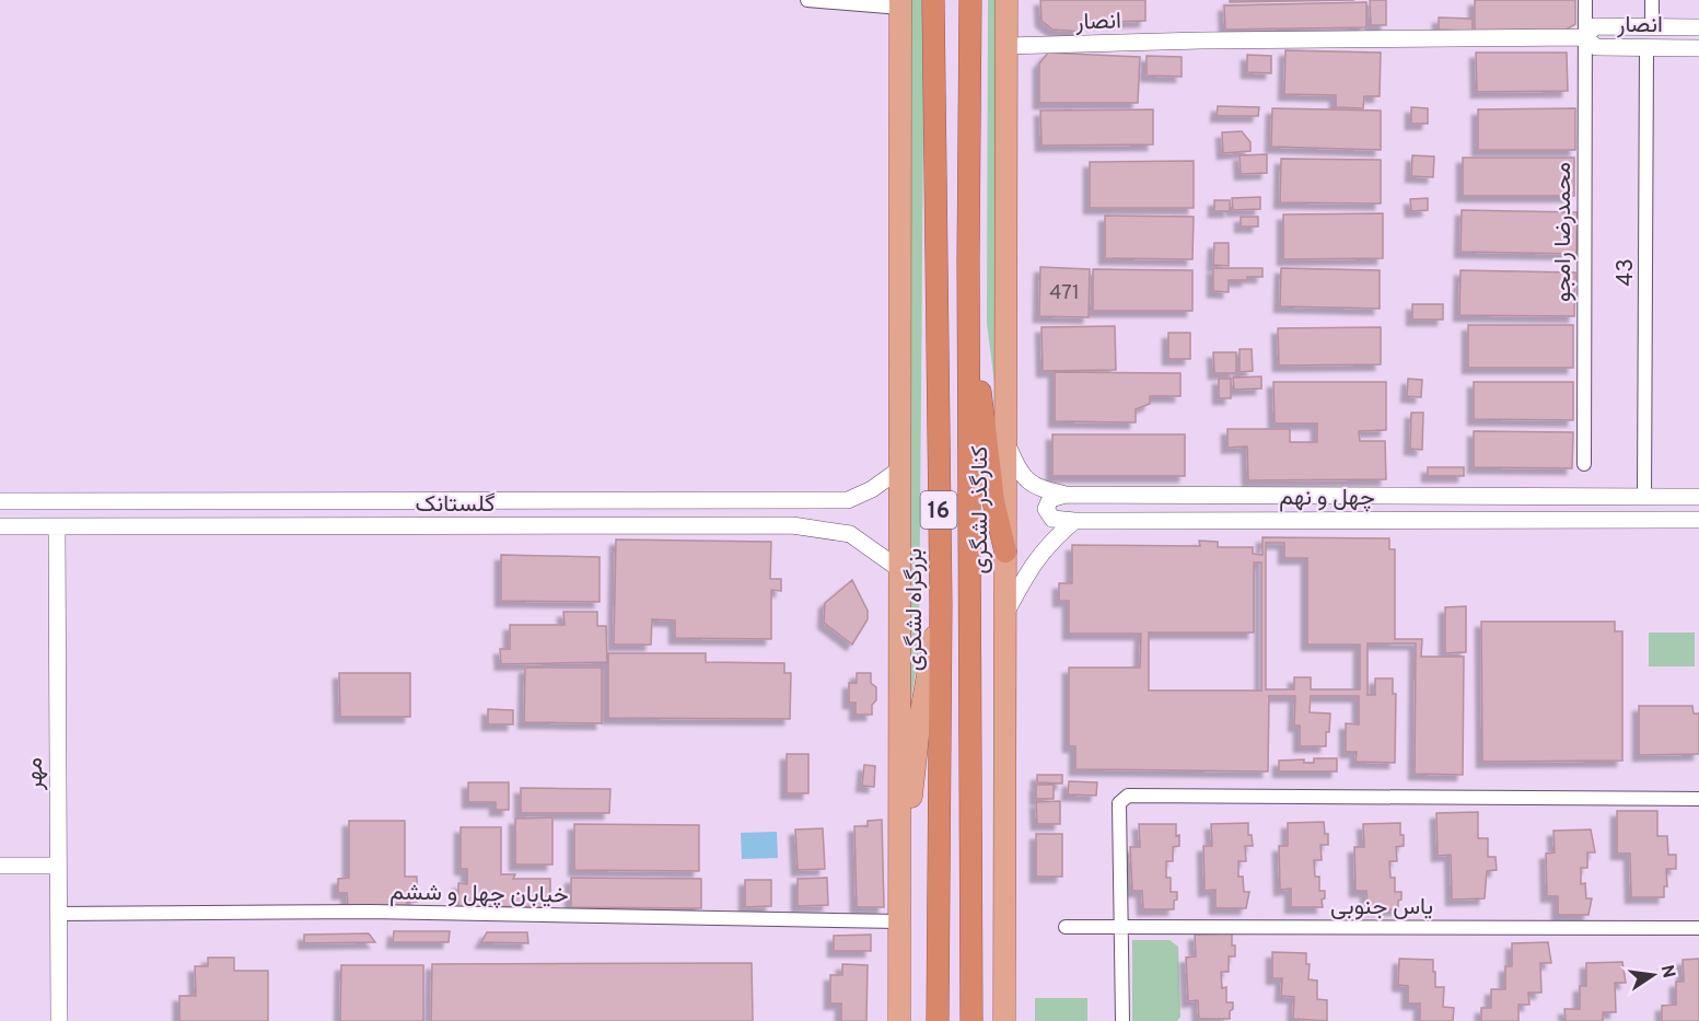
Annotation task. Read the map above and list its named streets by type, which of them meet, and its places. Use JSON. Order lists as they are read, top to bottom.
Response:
{
  "streets": {
    "highway": ["16", "بزرگراه لشگری"],
    "main road": ["کنارگذر لشگری"],
    "street": [
      "انصار",
      "محمدرضا رامجو",
      "43",
      "چهل و نهم",
      "گلستانک",
      "مهر",
      "خیابان چهل و ششم",
      "یاس جنوبی"
    ]
  },
  "crossings": [
    ["انصار", "محمدرضا رامجو"],
    ["انصار", "43"],
    ["انصار", "کنارگذر لشگری"],
    ["43", "چهل و نهم"],
    ["چهل و نهم", "کنارگذر لشگری"],
    ["گلستانک", "مهر"],
    ["مهر", "خیابان چهل و ششم"]
  ],
  "house_numbers": ["471"],
  "north": "right"
}
